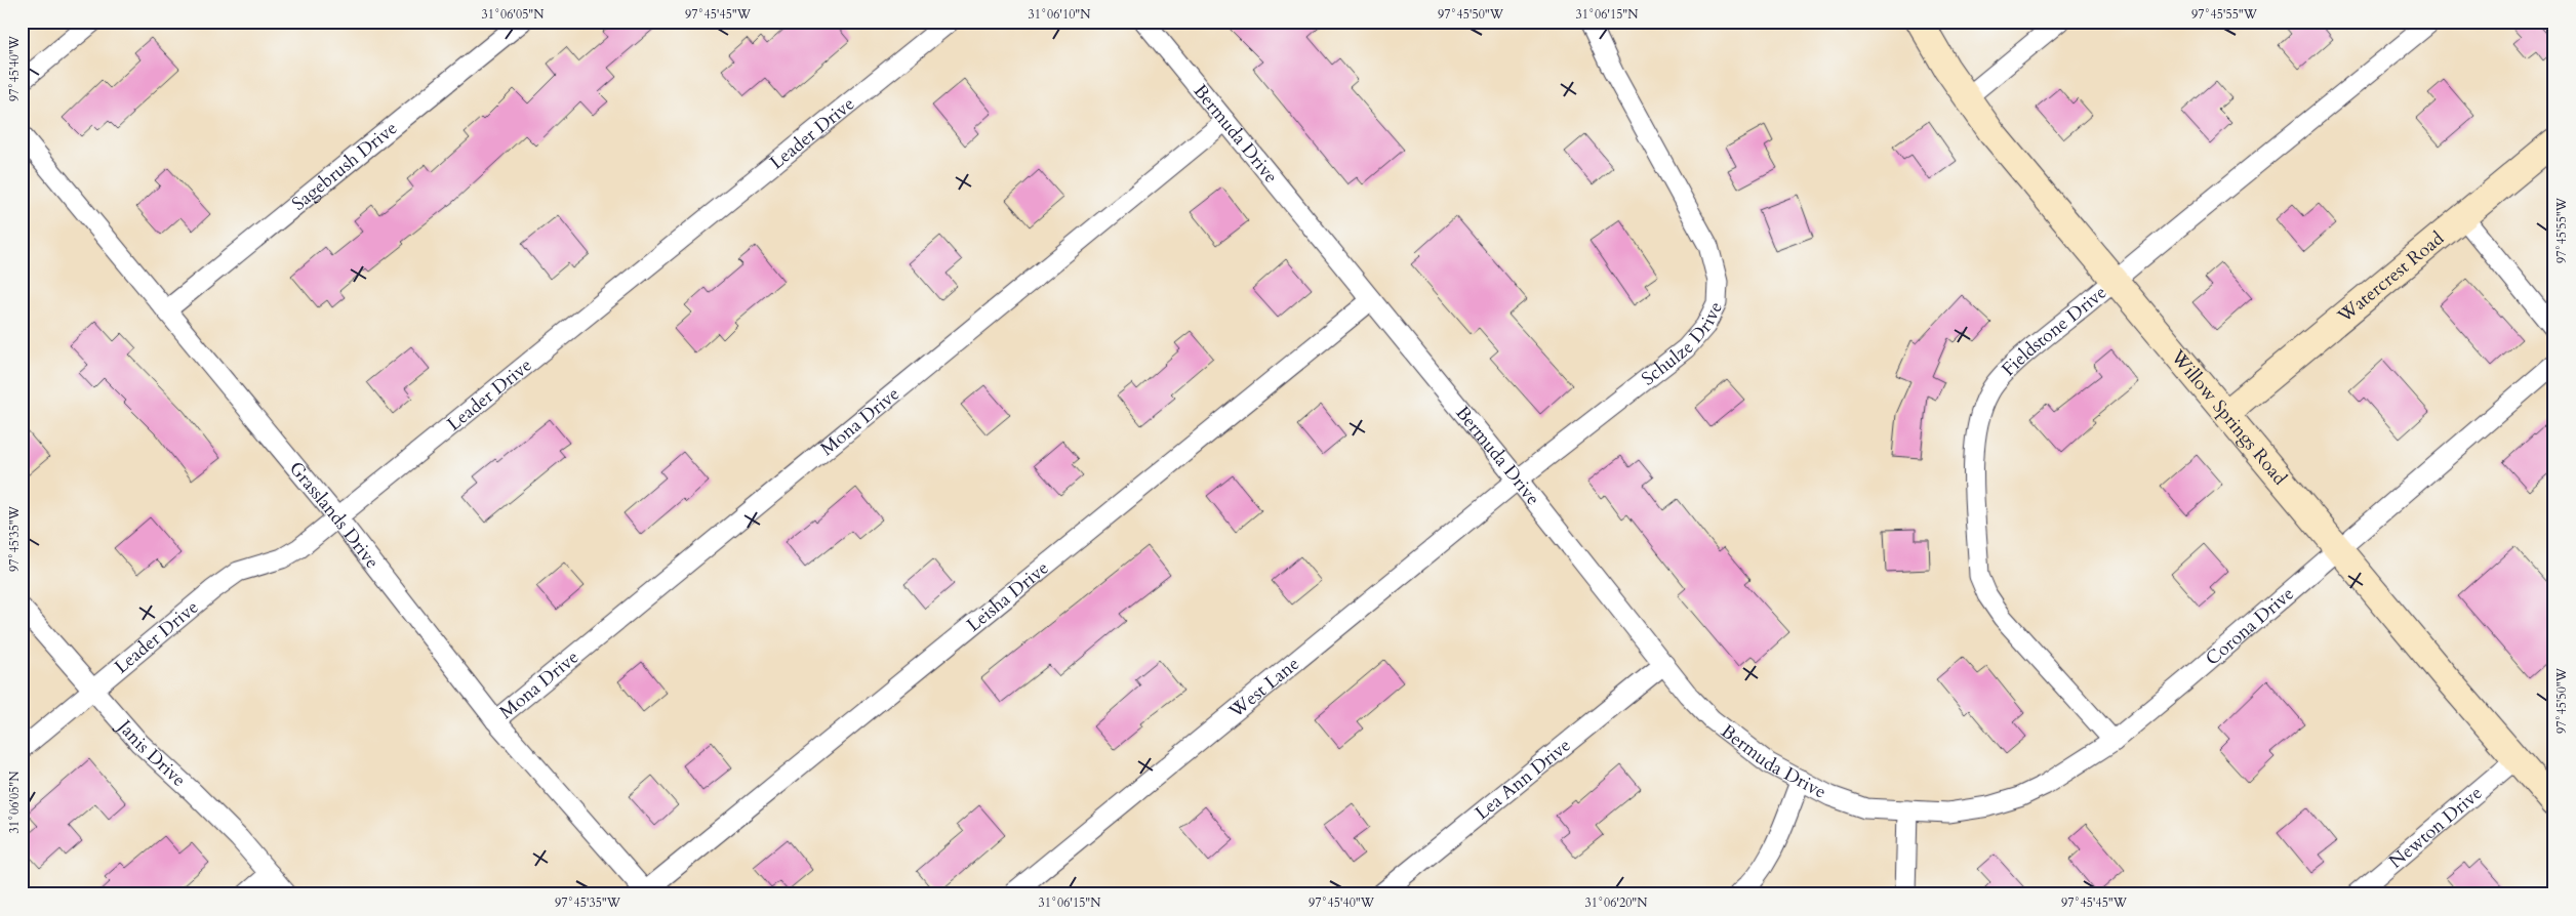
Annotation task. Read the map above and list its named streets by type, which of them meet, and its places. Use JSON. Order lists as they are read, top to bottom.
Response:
{
  "streets": {
    "street": [
      "Leader Drive",
      "Bermuda Drive",
      "Sagebrush Drive",
      "Watercrest Road",
      "Fieldstone Drive",
      "Schulze Drive",
      "Willow Springs Road",
      "Mona Drive",
      "Grasslands Drive",
      "Leisha Drive",
      "Corona Drive",
      "West Lane",
      "Janis Drive",
      "Lea Ann Drive",
      "Newton Drive"
    ]
  },
  "crossings": [
    ["Leader Drive", "Grasslands Drive"],
    ["Leader Drive", "Janis Drive"],
    ["Bermuda Drive", "Schulze Drive"],
    ["Bermuda Drive", "Mona Drive"],
    ["Bermuda Drive", "Leisha Drive"],
    ["Bermuda Drive", "Corona Drive"],
    ["Bermuda Drive", "West Lane"],
    ["Bermuda Drive", "Lea Ann Drive"],
    ["Sagebrush Drive", "Grasslands Drive"],
    ["Watercrest Road", "Willow Springs Road"],
    ["Fieldstone Drive", "Willow Springs Road"],
    ["Fieldstone Drive", "Corona Drive"],
    ["Schulze Drive", "West Lane"],
    ["Willow Springs Road", "Corona Drive"],
    ["Willow Springs Road", "Newton Drive"],
    ["Mona Drive", "Grasslands Drive"],
    ["Grasslands Drive", "Leisha Drive"]
  ],
  "coordinates": [
    "31°06'05\"N",
    "97°45'45\"W",
    "31°06'10\"N",
    "97°45'50\"W",
    "31°06'15\"N",
    "97°45'55\"W",
    "97°45'40\"W",
    "97°45'35\"W",
    "31°06'20\"N"
  ]
}
